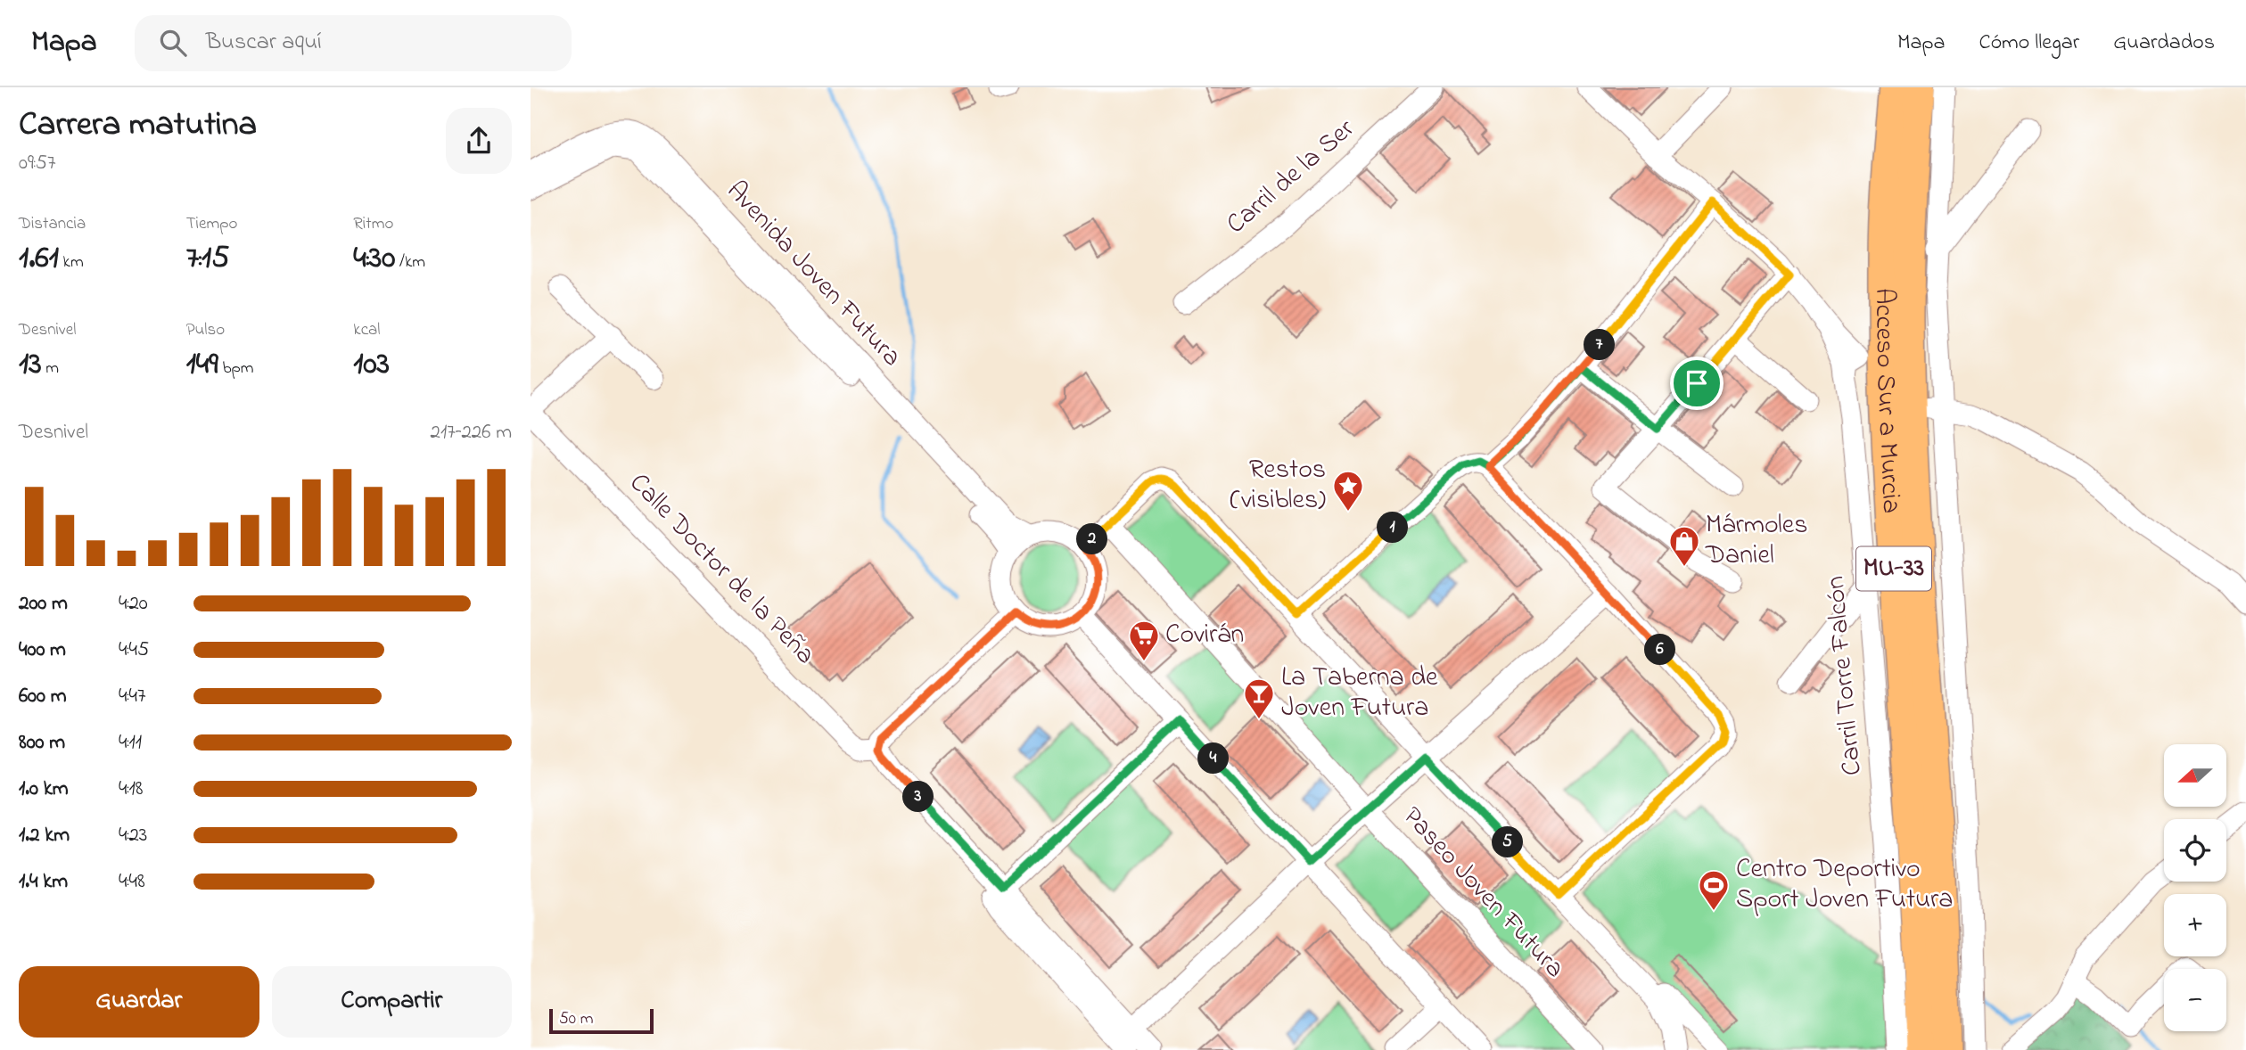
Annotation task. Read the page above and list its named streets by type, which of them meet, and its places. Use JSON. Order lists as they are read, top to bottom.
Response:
{
  "streets": {
    "highway": ["Acceso Sur a Murcia", "MU-33"],
    "street": [
      "Carril de la Ser",
      "Avenida Joven Futura",
      "Calle Doctor de la Peña",
      "Carril Torre Falcón",
      "Paseo Joven Futura"
    ]
  },
  "places": {
    "place": ["Restos (visibles)"],
    "shop": ["Mármoles Daniel"],
    "supermarket": ["Covirán"],
    "bar": ["La Taberna de Joven Futura"],
    "sports": ["Centro Deportivo Sport Joven Futura"]
  },
  "scale_bar": "50 m",
  "north": "left",
  "page": {
    "header": "Mapa",
    "search": "Buscar aquí",
    "nav": ["Mapa", "Cómo llegar", "Guardados"],
    "heading": ["Carrera matutina", "09:57"],
    "stats": [
      ["Distancia", "1.61 km"],
      ["Tiempo", "7:15"],
      ["Ritmo", "4:30 /km"],
      ["Desnivel", "13 m"],
      ["Pulso", "149 bpm"],
      ["kcal", "103"]
    ],
    "pins": [
      "7",
      "1",
      "2",
      "6",
      "4",
      "3",
      "5"
    ],
    "chart": ["Desnivel", "217–226 m"],
    "list": [
      {
        "name": "200 m",
        "note": "4:20"
      },
      {
        "name": "400 m",
        "note": "4:45"
      },
      {
        "name": "600 m",
        "note": "4:47"
      },
      {
        "name": "800 m",
        "note": "4:11"
      },
      {
        "name": "1.0 km",
        "note": "4:18"
      },
      {
        "name": "1.2 km",
        "note": "4:23"
      },
      {
        "name": "1.4 km",
        "note": "4:48"
      }
    ],
    "map_buttons": ["+", "−"],
    "buttons": ["Guardar", "Compartir"],
    "scale": "50 m"
  }
}
